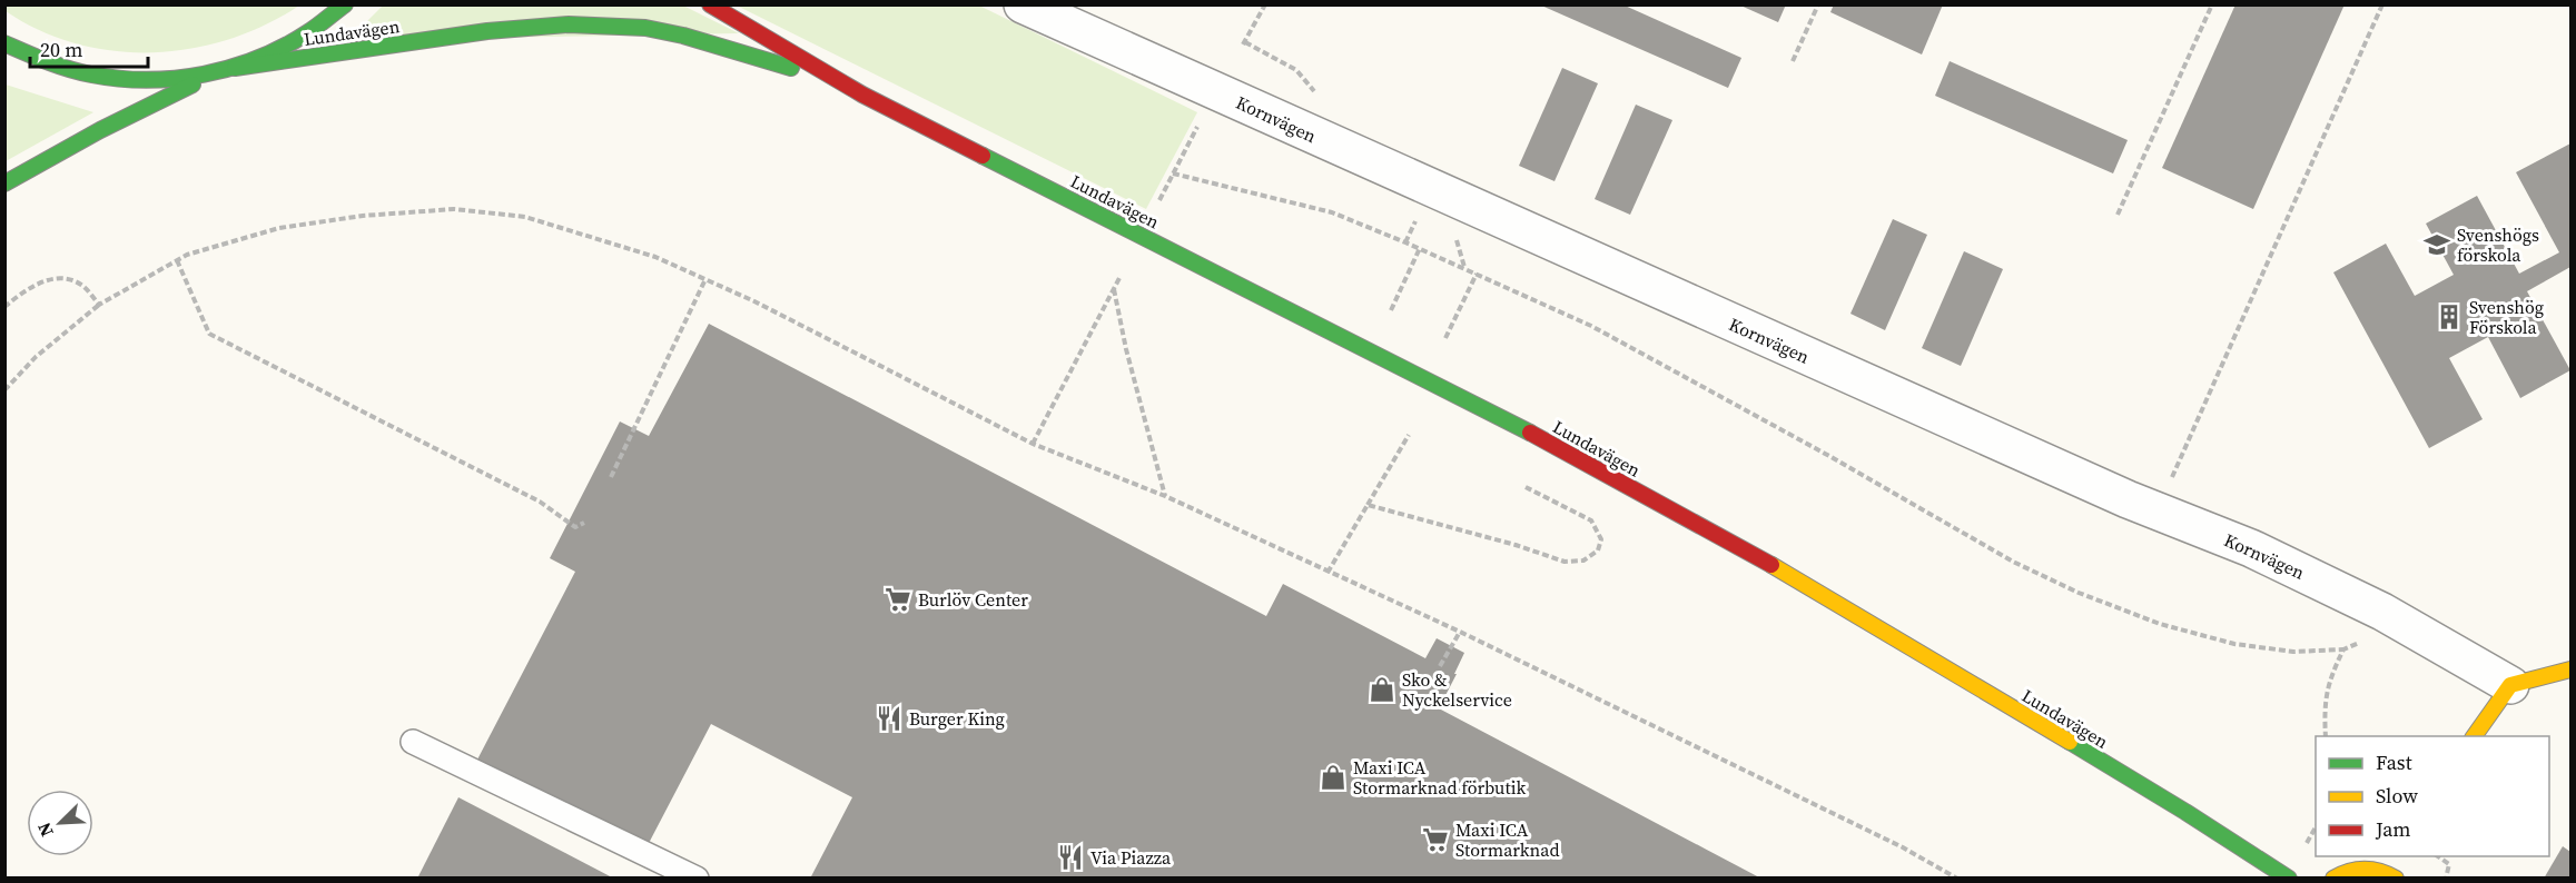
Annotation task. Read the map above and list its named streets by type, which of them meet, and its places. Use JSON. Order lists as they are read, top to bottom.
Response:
{
  "streets": {
    "main road": ["Lundavägen"],
    "street": ["Kornvägen"]
  },
  "places": {
    "school or university": ["Svenshögs förskola"],
    "building": ["Svenshög Förskola"],
    "supermarket": ["Burlöv Center", "Maxi ICA Stormarknad"],
    "shop": ["Sko & Nyckelservice", "Maxi ICA Stormarknad förbutik"],
    "restaurant": ["Burger King", "Via Piazza"]
  },
  "legend": ["Fast", "Slow", "Jam"],
  "scale_bar": "20 m",
  "north": "bottom left"
}
